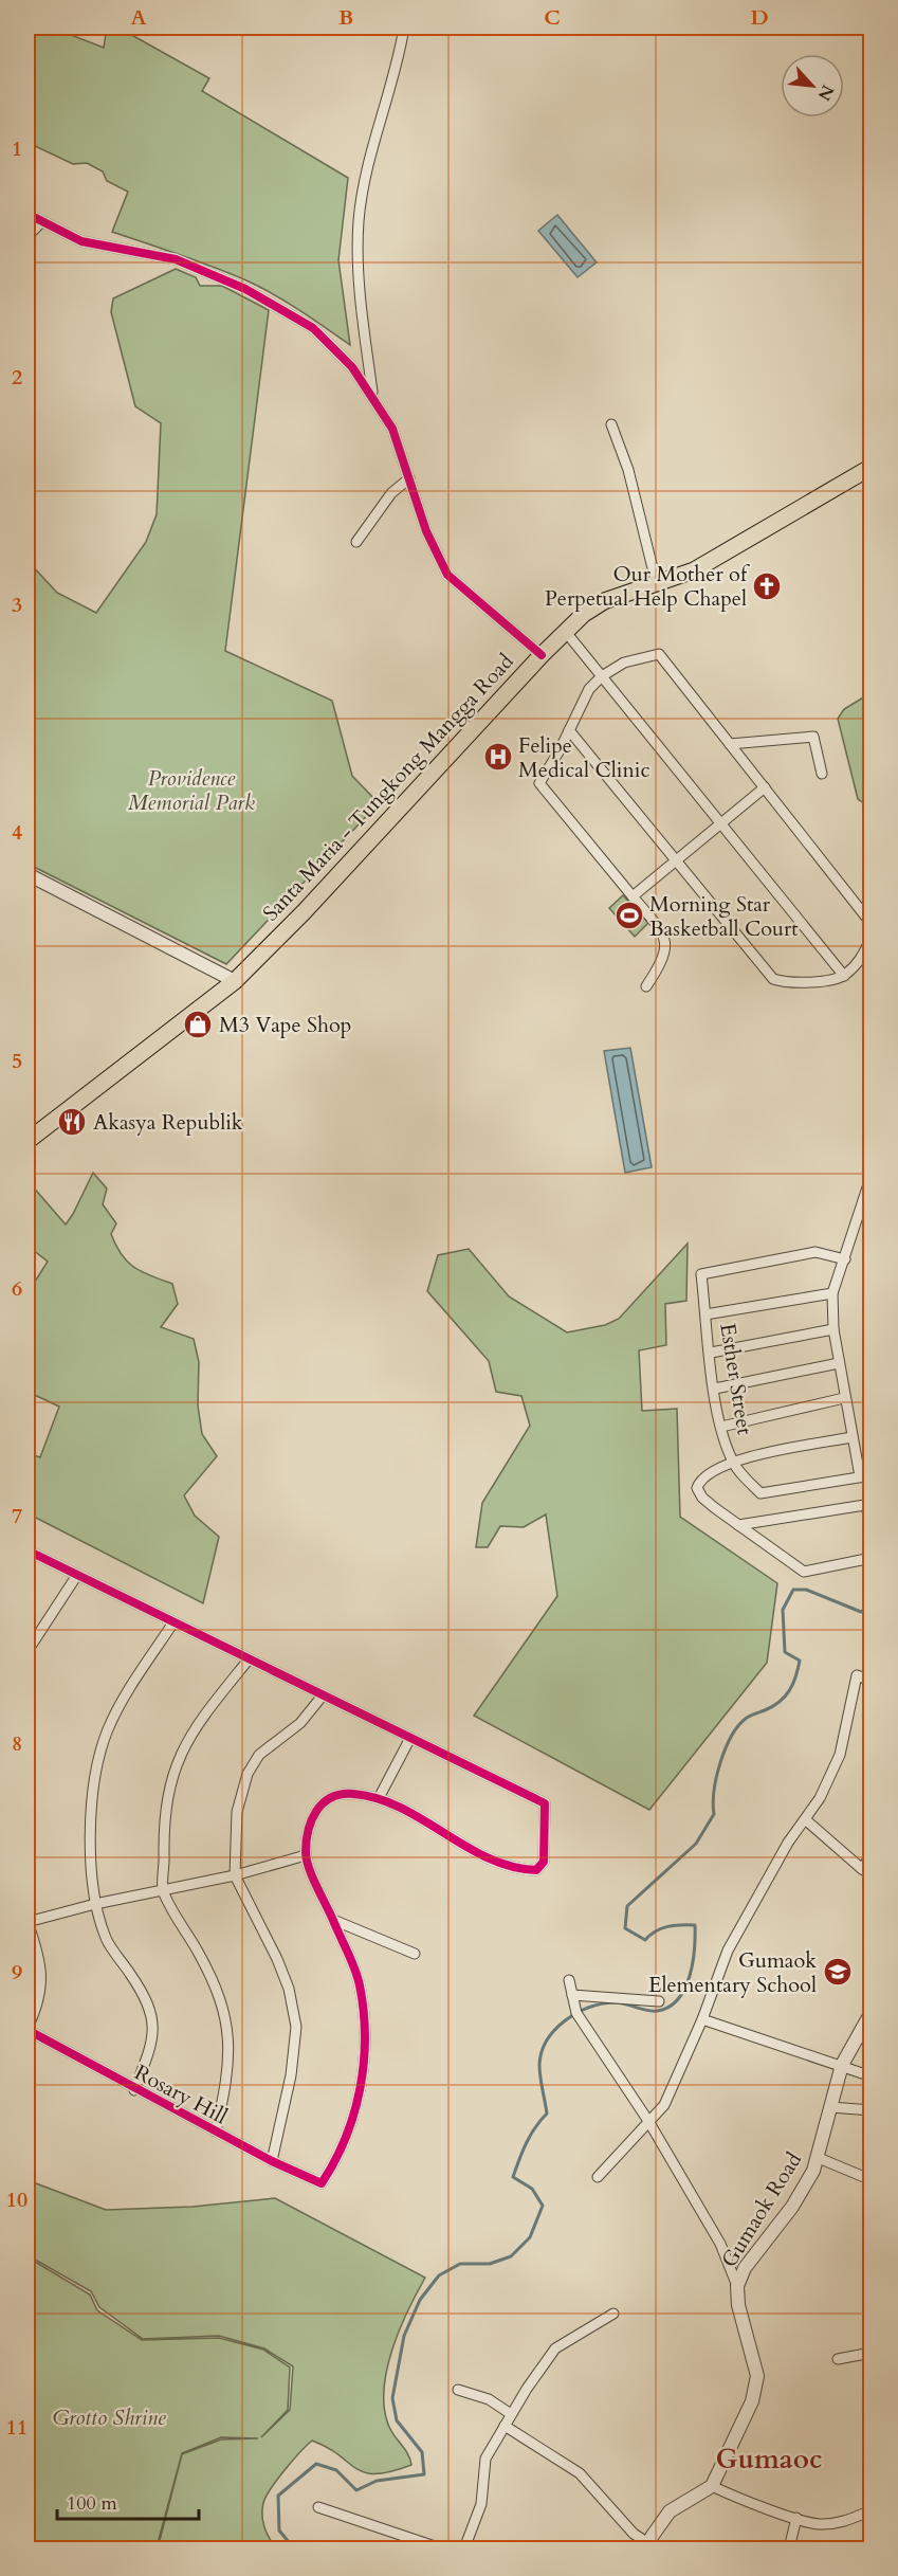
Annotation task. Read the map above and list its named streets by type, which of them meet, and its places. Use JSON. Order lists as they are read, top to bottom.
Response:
{
  "streets": {
    "main road": ["Santa Maria - Tungkong Mangga Road"],
    "street": ["Esther Street", "Rosary Hill", "Gumaok Road"]
  },
  "districts": ["Gumaoc"],
  "parks": ["Providence Memorial Park", "Grotto Shrine"],
  "places": {
    "church": ["Our Mother of Perpetual Help Chapel"],
    "hospital": ["Felipe Medical Clinic"],
    "sports": ["Morning Star Basketball Court"],
    "shop": ["M3 Vape Shop"],
    "restaurant": ["Akasya Republik"],
    "school or university": ["Gumaok Elementary School"]
  },
  "scale_bar": "100 m",
  "north": "bottom right",
  "grid": {
    "columns": [
      "A",
      "B",
      "C",
      "D"
    ],
    "rows": [
      "1",
      "2",
      "3",
      "4",
      "5",
      "6",
      "7",
      "8",
      "9",
      "10",
      "11"
    ]
  }
}
